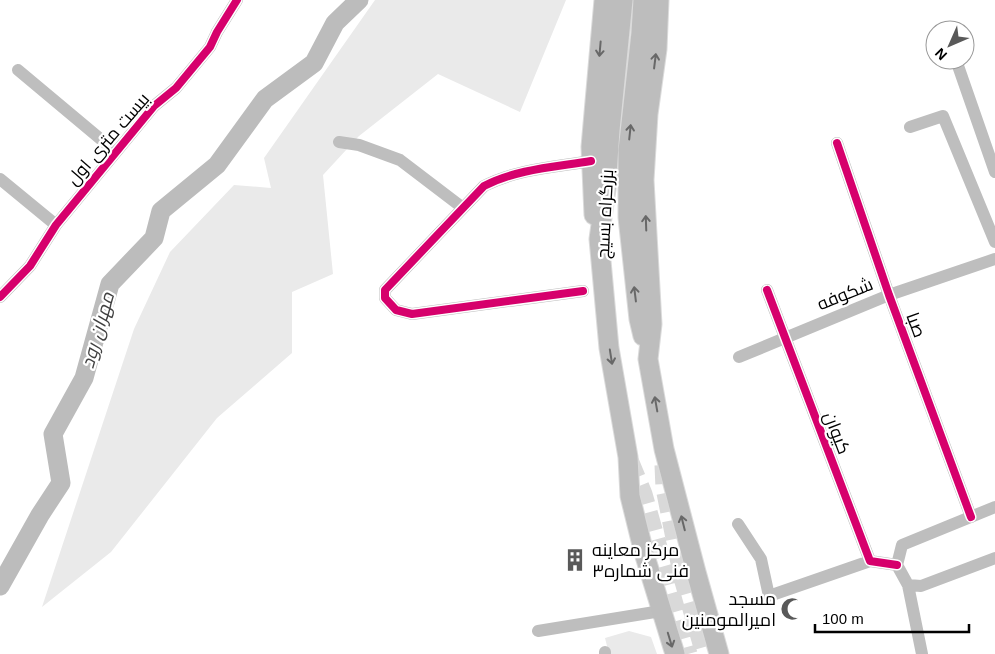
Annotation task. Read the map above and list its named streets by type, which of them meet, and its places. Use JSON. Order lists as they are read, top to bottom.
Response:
{
  "streets": {
    "highway": ["بزرگراه بسیج"],
    "street": [
      "بیست متری اول",
      "شکوفه",
      "صبا",
      "کیوان"
    ]
  },
  "crossings": [
    ["شکوفه", "صبا"],
    ["شکوفه", "کیوان"]
  ],
  "water": ["مهران رود"],
  "places": {
    "building": ["مرکز معاینه فنی شماره۳"],
    "mosque": ["مسجد امیرالمومنین"]
  },
  "scale_bar": "100 m",
  "north": "bottom left"
}
